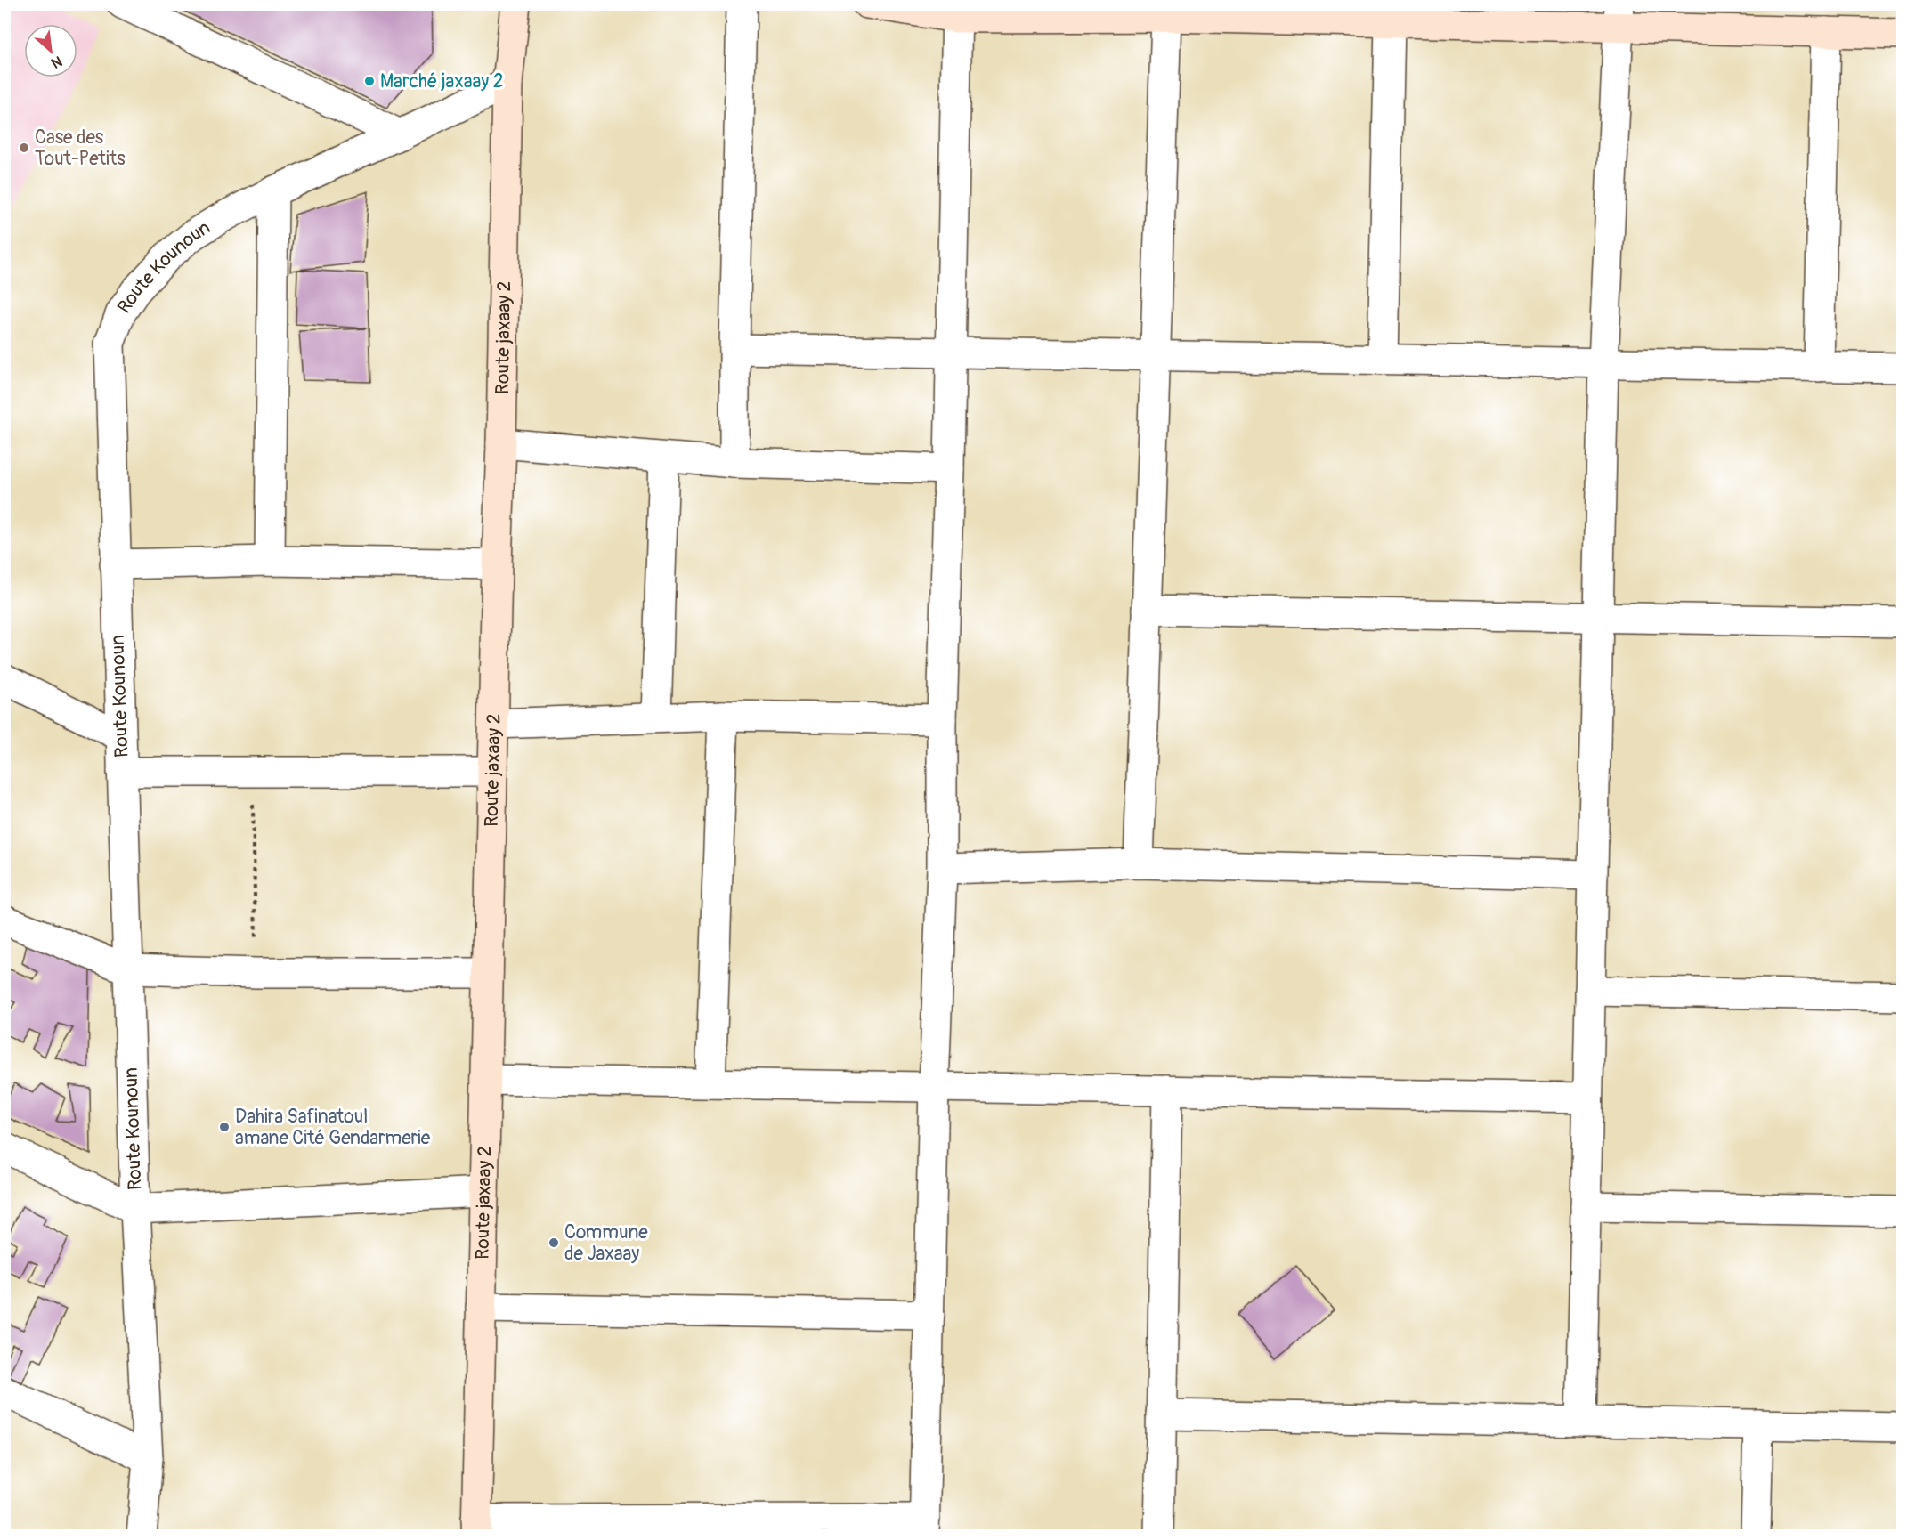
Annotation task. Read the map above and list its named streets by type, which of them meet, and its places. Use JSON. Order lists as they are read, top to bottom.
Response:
{
  "streets": {
    "street": ["Route Kounoun", "Route jaxaay 2"]
  },
  "crossings": [
    ["Route Kounoun", "Route jaxaay 2"]
  ],
  "places": [
    "Marché jaxaay 2",
    "Case des Tout-Petits",
    "Dahira Safinatoul amane Cité Gendarmerie",
    "Commune de Jaxaay"
  ],
  "north": "bottom right"
}
